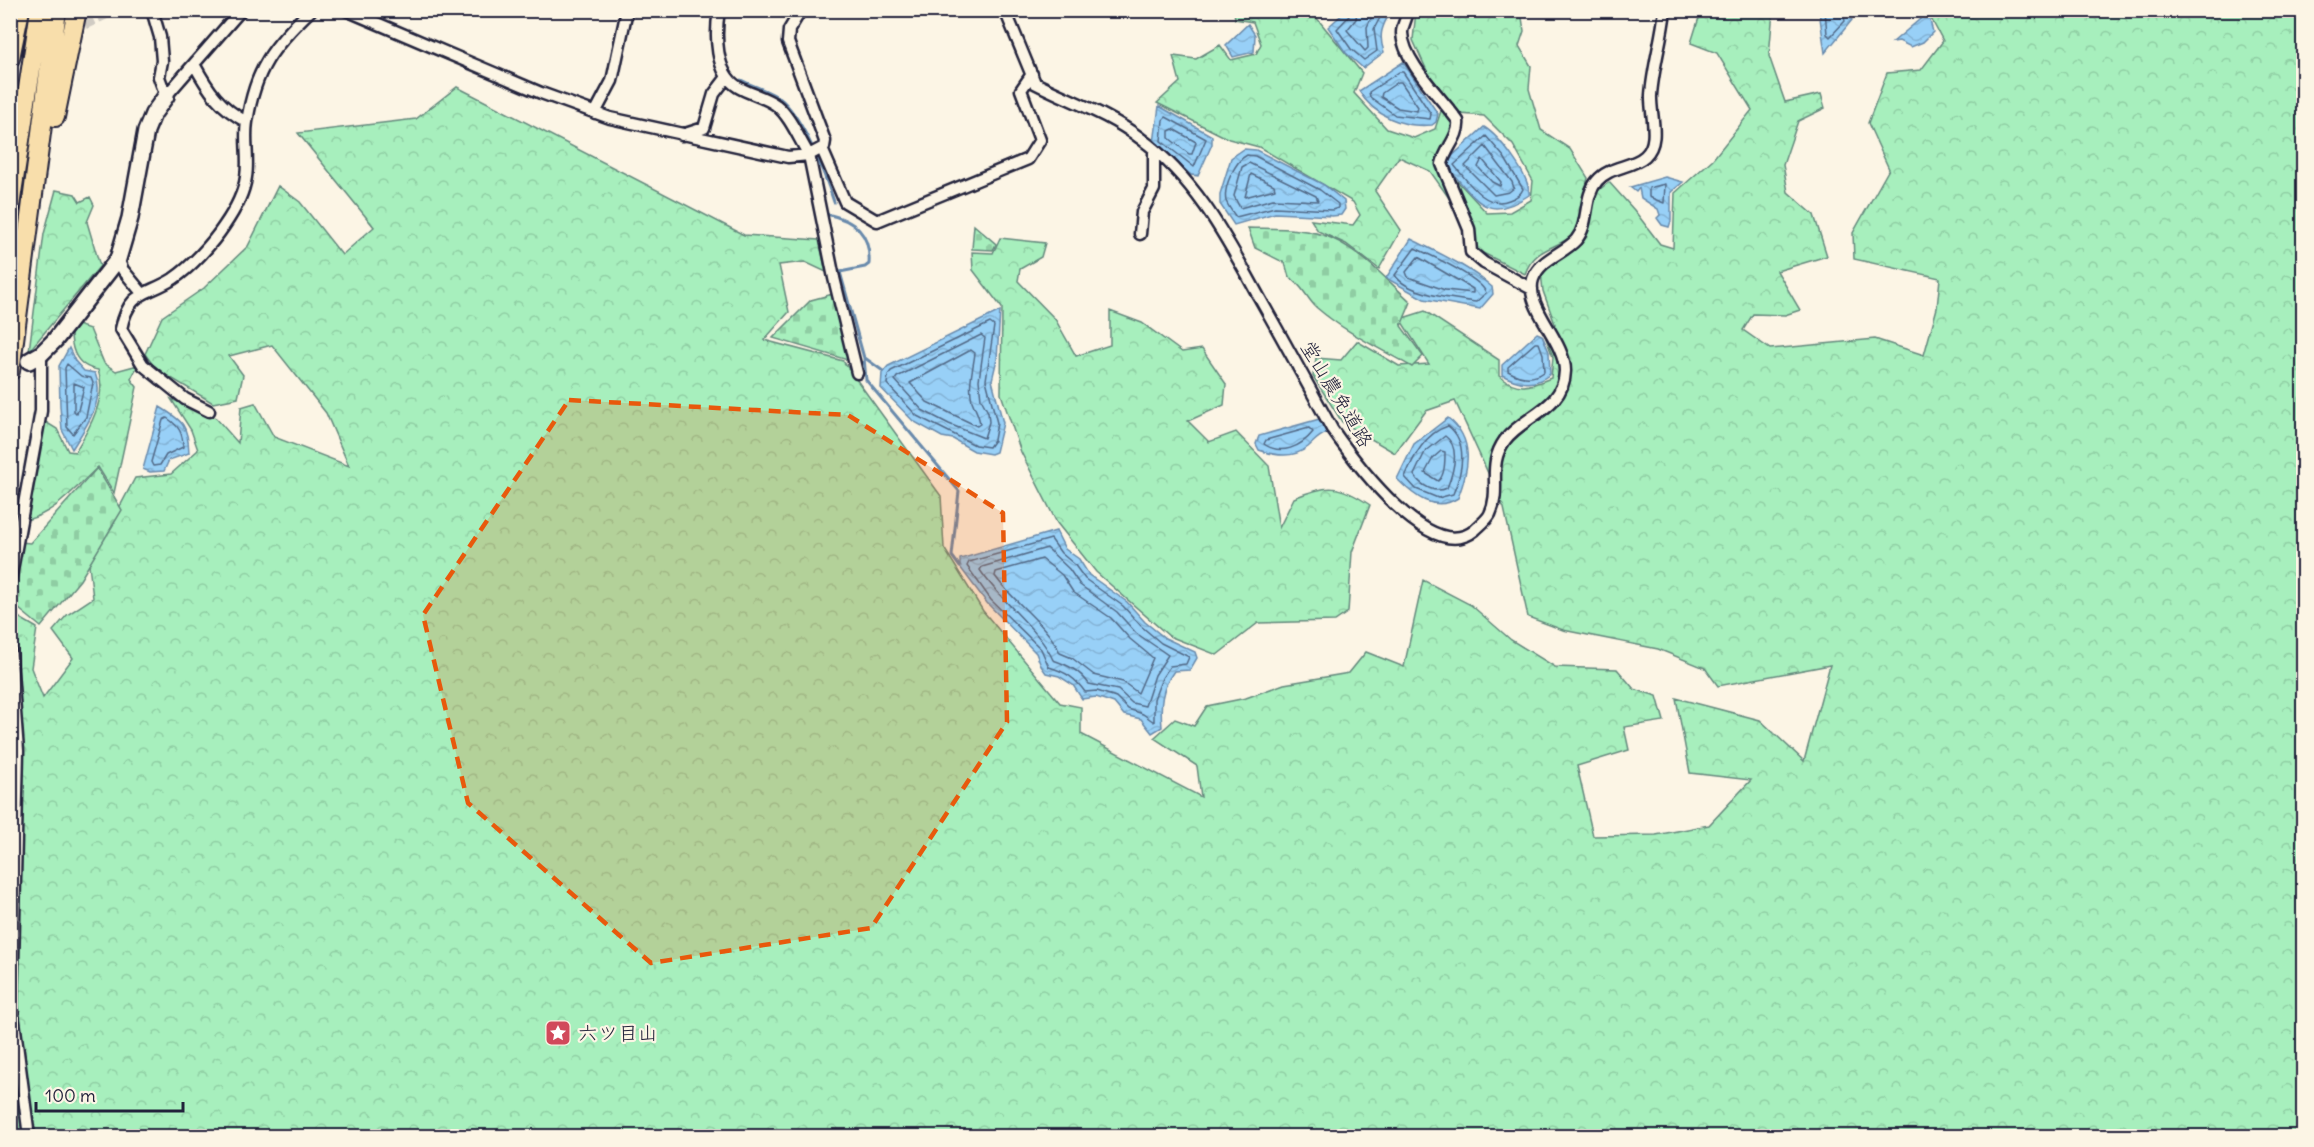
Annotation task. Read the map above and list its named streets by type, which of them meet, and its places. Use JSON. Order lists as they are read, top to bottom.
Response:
{
  "streets": {
    "street": ["堂山農免道路"]
  },
  "places": {
    "place": ["六ツ目山"]
  },
  "scale_bar": "100 m"
}
